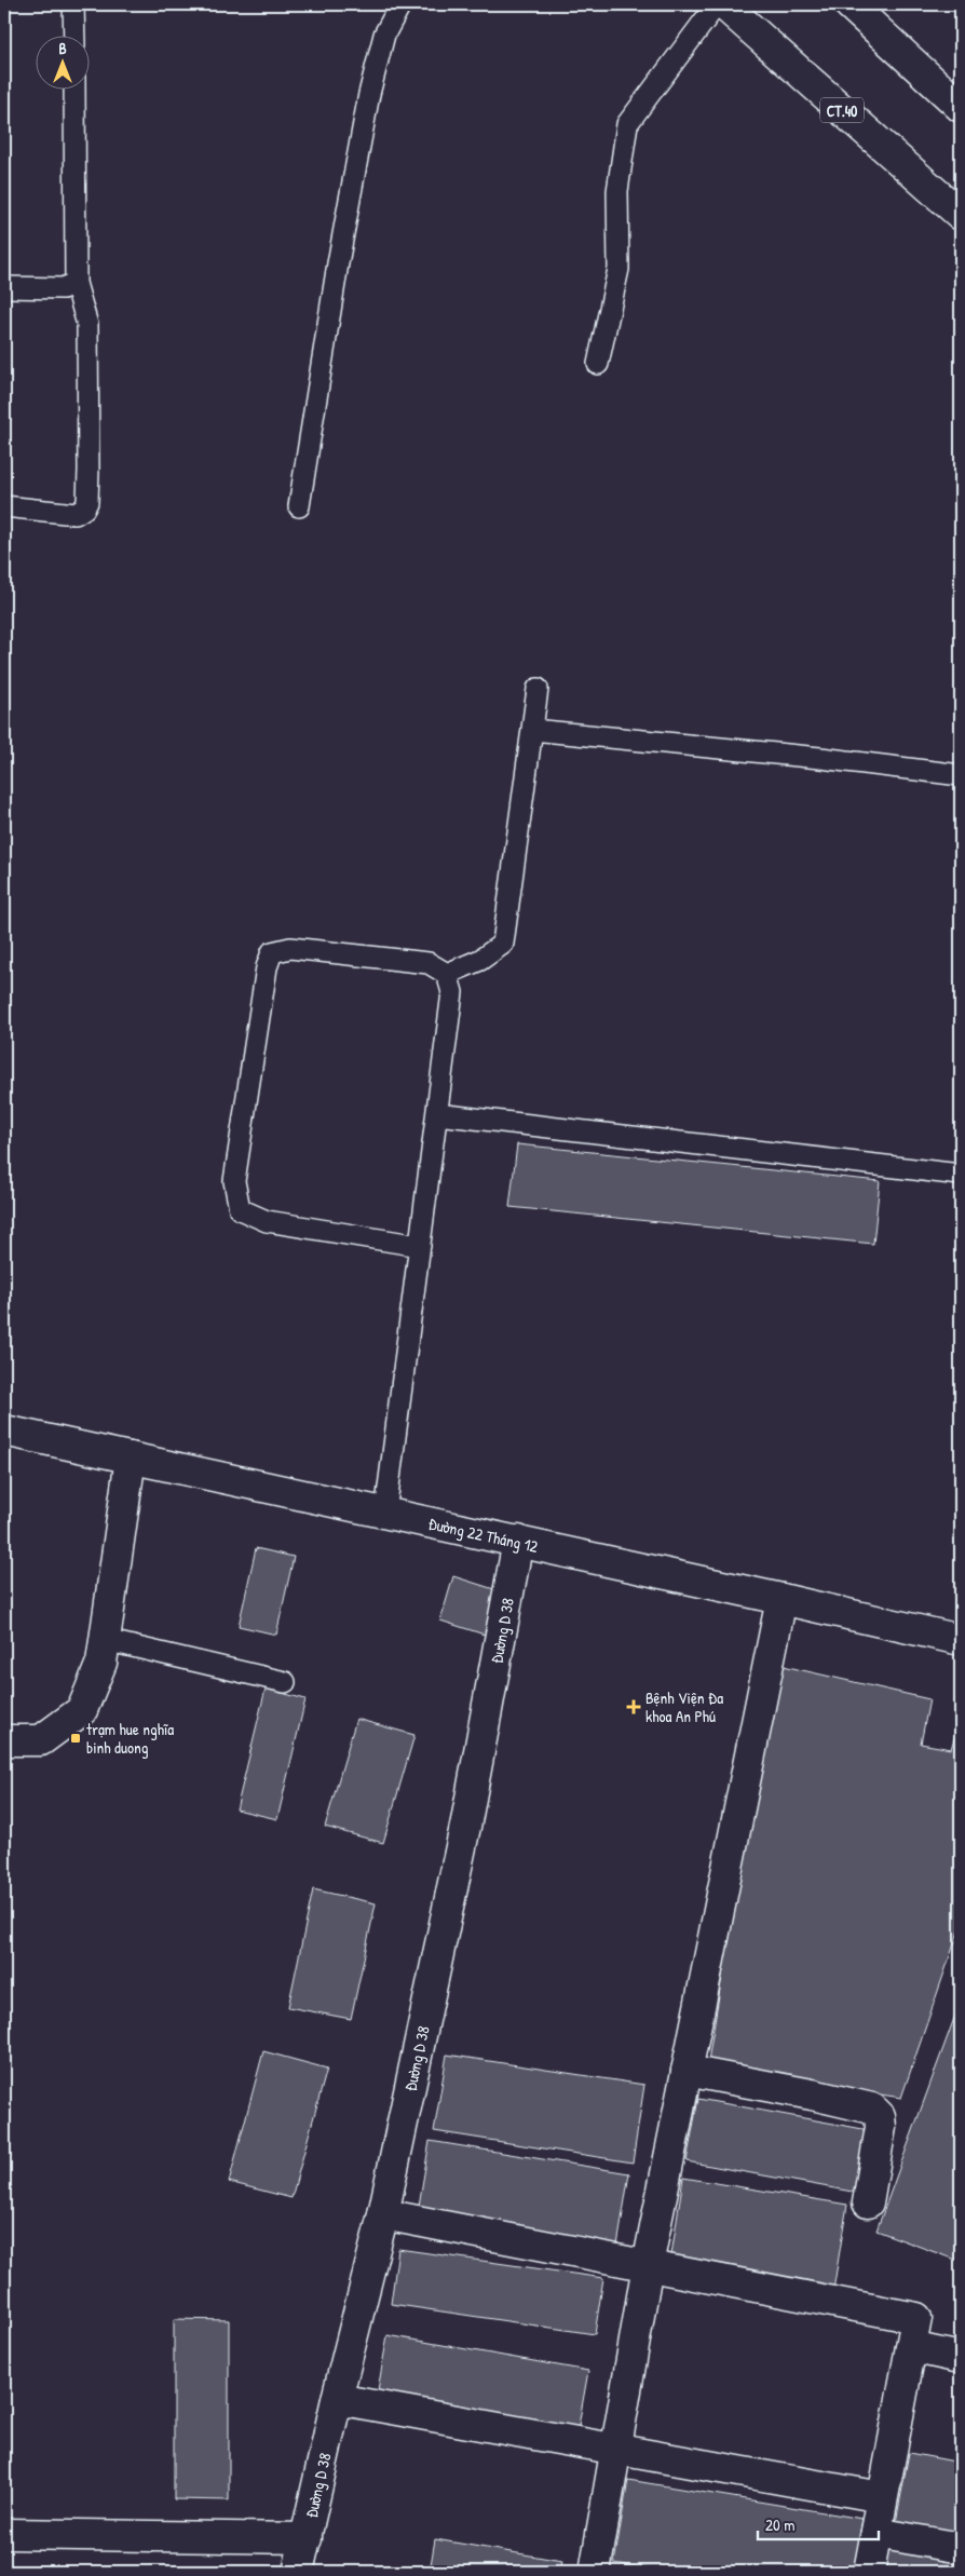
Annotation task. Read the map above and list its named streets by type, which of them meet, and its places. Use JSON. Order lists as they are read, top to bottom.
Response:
{
  "streets": {
    "street": ["CT.40", "Đường 22 Tháng 12", "Đường D 38"]
  },
  "crossings": [
    ["Đường 22 Tháng 12", "Đường D 38"]
  ],
  "places": {
    "health": ["Bệnh Viện Đa khoa An Phú"],
    "transit": ["trạm hue nghĩa binh duong"]
  },
  "scale_bar": "20 m",
  "north": "top"
}
